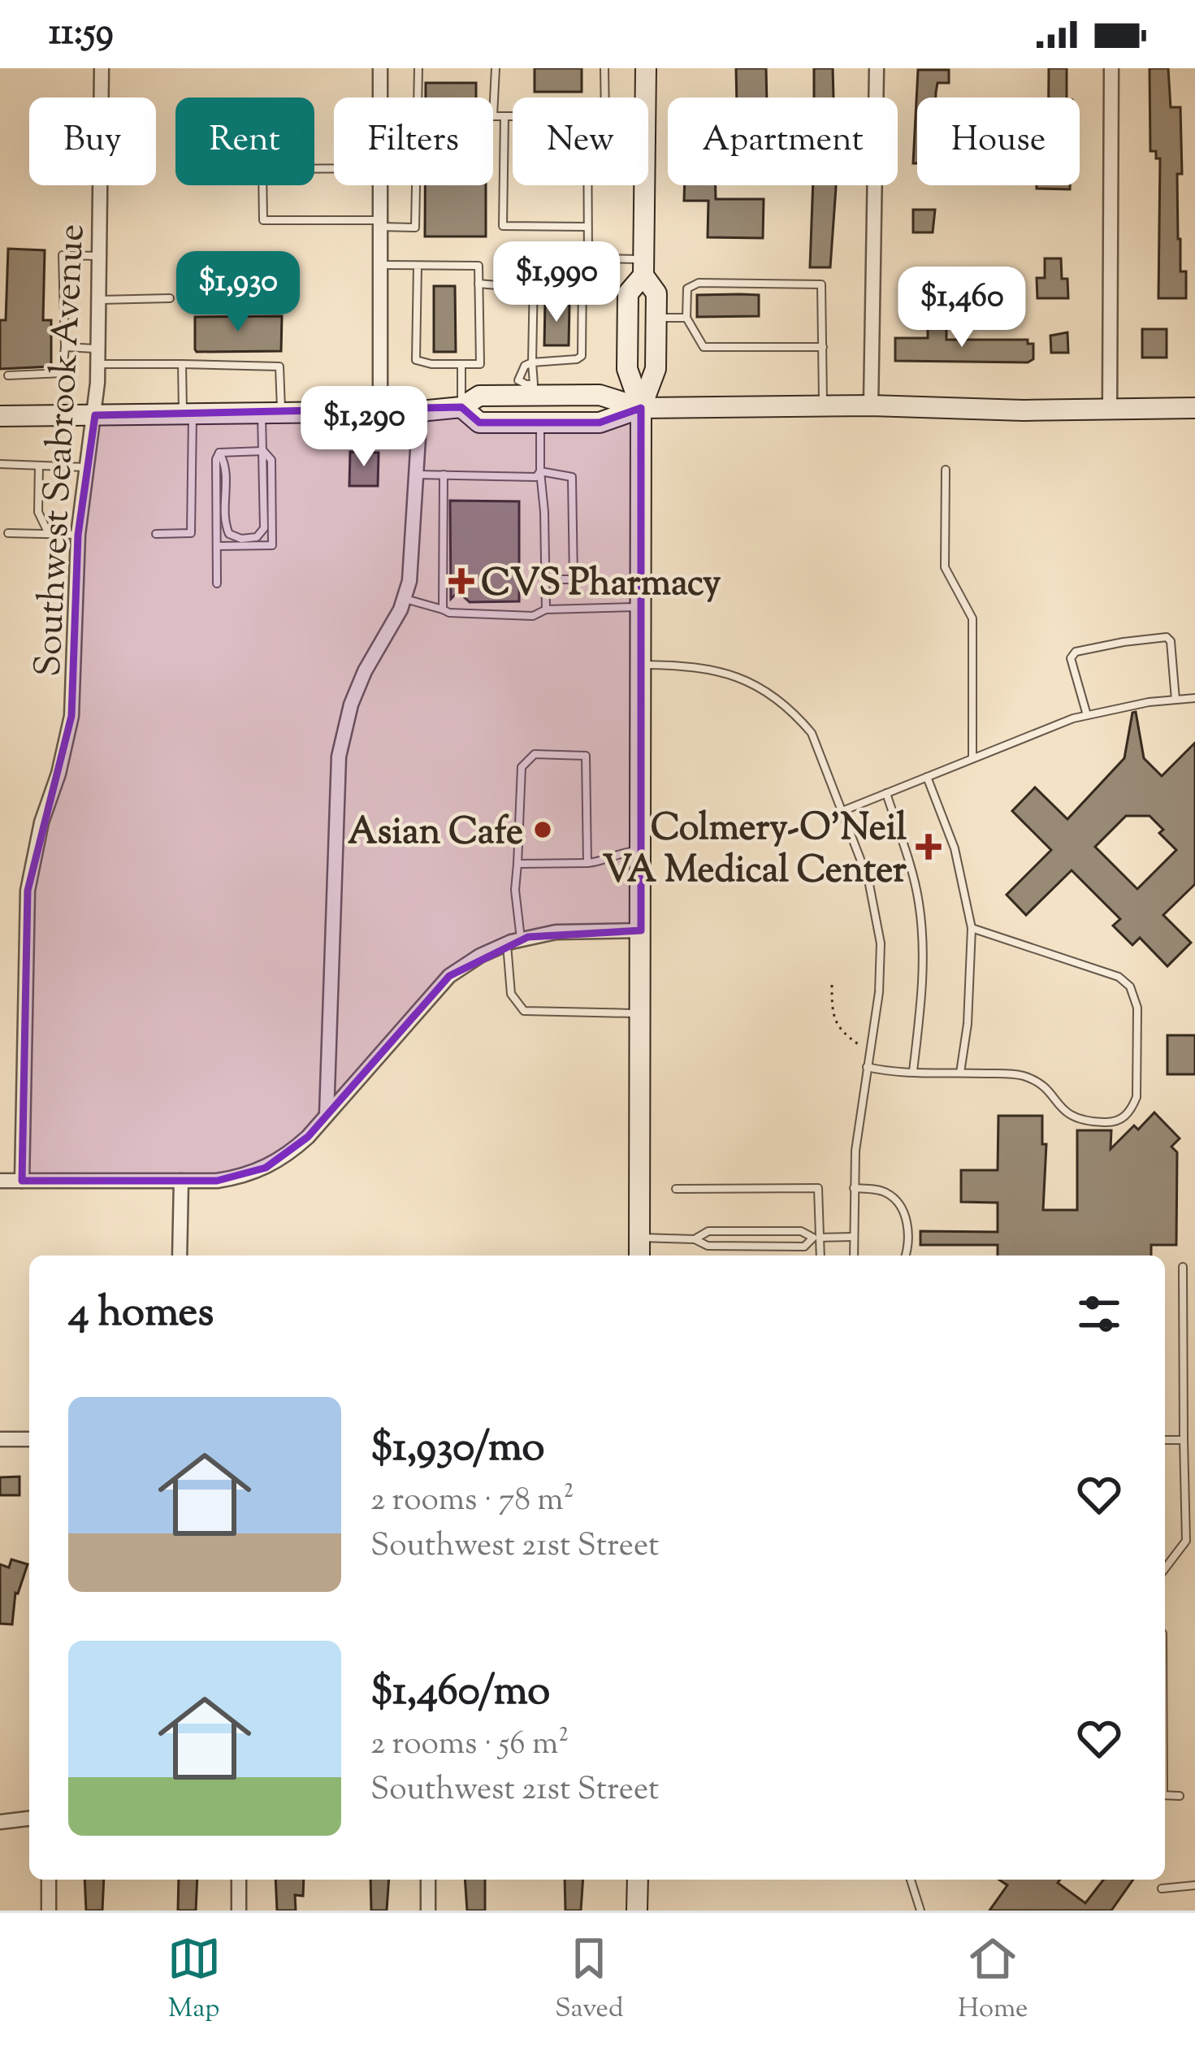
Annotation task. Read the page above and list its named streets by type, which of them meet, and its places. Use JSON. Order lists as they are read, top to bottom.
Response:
{
  "streets": {
    "street": ["Southwest Seabrook Avenue"]
  },
  "places": {
    "health": ["CVS Pharmacy", "Colmery-O'Neil VA Medical Center"],
    "other": ["Asian Cafe"]
  },
  "page": {
    "status": "11:59",
    "chip": [
      "Buy",
      "Rent",
      "Filters",
      "New",
      "Apartment",
      "House"
    ],
    "price": [
      "$1,990",
      "$1,930",
      "$1,460",
      "$1,290"
    ],
    "heading": "4 homes",
    "list": [
      {
        "name": "$1,930/mo",
        "note": "2 rooms · 78 m² · Southwest 21st Street"
      },
      {
        "name": "$1,460/mo",
        "note": "2 rooms · 56 m² · Southwest 21st Street"
      }
    ],
    "tabs": ["Map", "Saved", "Home"]
  }
}
